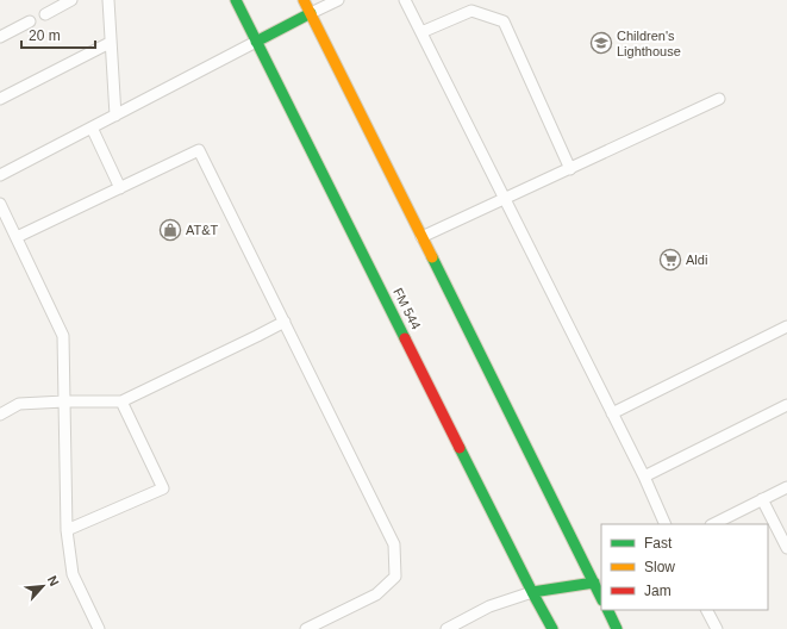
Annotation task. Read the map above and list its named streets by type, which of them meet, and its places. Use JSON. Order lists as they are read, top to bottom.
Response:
{
  "streets": {
    "main road": ["FM 544"]
  },
  "places": {
    "school or university": ["Children's Lighthouse"],
    "shop": ["AT&T"],
    "supermarket": ["Aldi"]
  },
  "legend": ["Fast", "Slow", "Jam"],
  "scale_bar": "20 m",
  "north": "top right"
}
